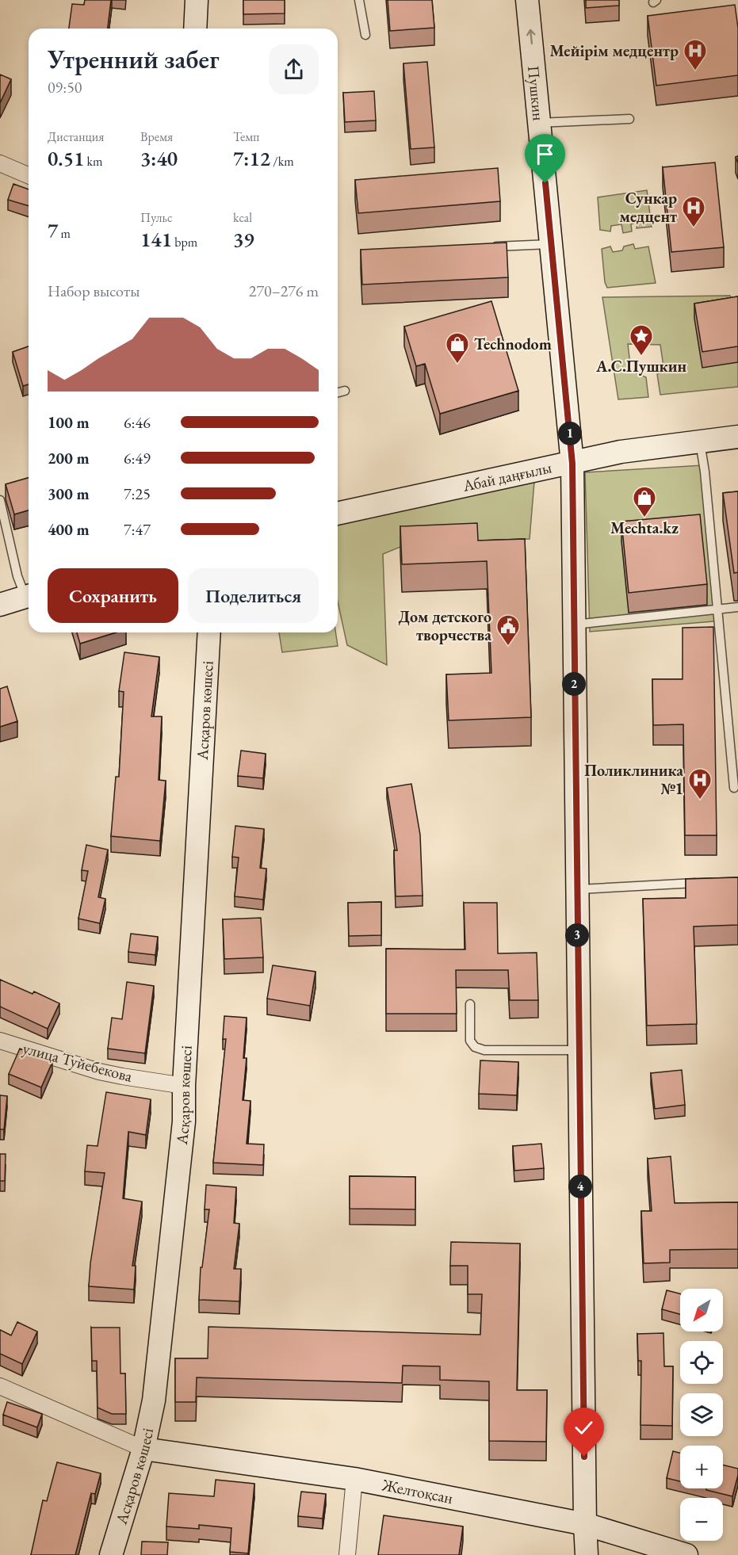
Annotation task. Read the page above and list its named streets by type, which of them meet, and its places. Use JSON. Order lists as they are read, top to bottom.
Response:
{
  "streets": {
    "street": [
      "Пушкин",
      "Абай даңғылы",
      "Асқаров көшесі",
      "улица Туйебекова",
      "Желтоқсан"
    ]
  },
  "crossings": [
    ["Пушкин", "Абай даңғылы"],
    ["Пушкин", "Желтоқсан"],
    ["Асқаров көшесі", "улица Туйебекова"],
    ["Асқаров көшесі", "Желтоқсан"]
  ],
  "places": {
    "hospital": ["Мейірім медцентр", "Сункар медцент", "Поликлиника №1"],
    "place": ["А.С.Пушкин"],
    "shop": ["Technodom", "Mechta.kz"],
    "public building": ["Дом детского творчества"]
  },
  "north": "bottom left",
  "page": {
    "heading": ["Утренний забег", "09:50"],
    "stats": [
      ["Дистанция", "0.51 km"],
      ["Время", "3:40"],
      ["Темп", "7:12 /km"],
      ["7 m"],
      ["Пульс", "141 bpm"],
      ["kcal", "39"]
    ],
    "chart": ["Набор высоты", "270–276 m"],
    "list": [
      {
        "name": "100 m",
        "note": "6:46"
      },
      {
        "name": "200 m",
        "note": "6:49"
      },
      {
        "name": "300 m",
        "note": "7:25"
      },
      {
        "name": "400 m",
        "note": "7:47"
      }
    ],
    "pins": [
      "1",
      "2",
      "3",
      "4"
    ],
    "buttons": ["Сохранить", "Поделиться"],
    "map_buttons": ["+", "−"]
  }
}
